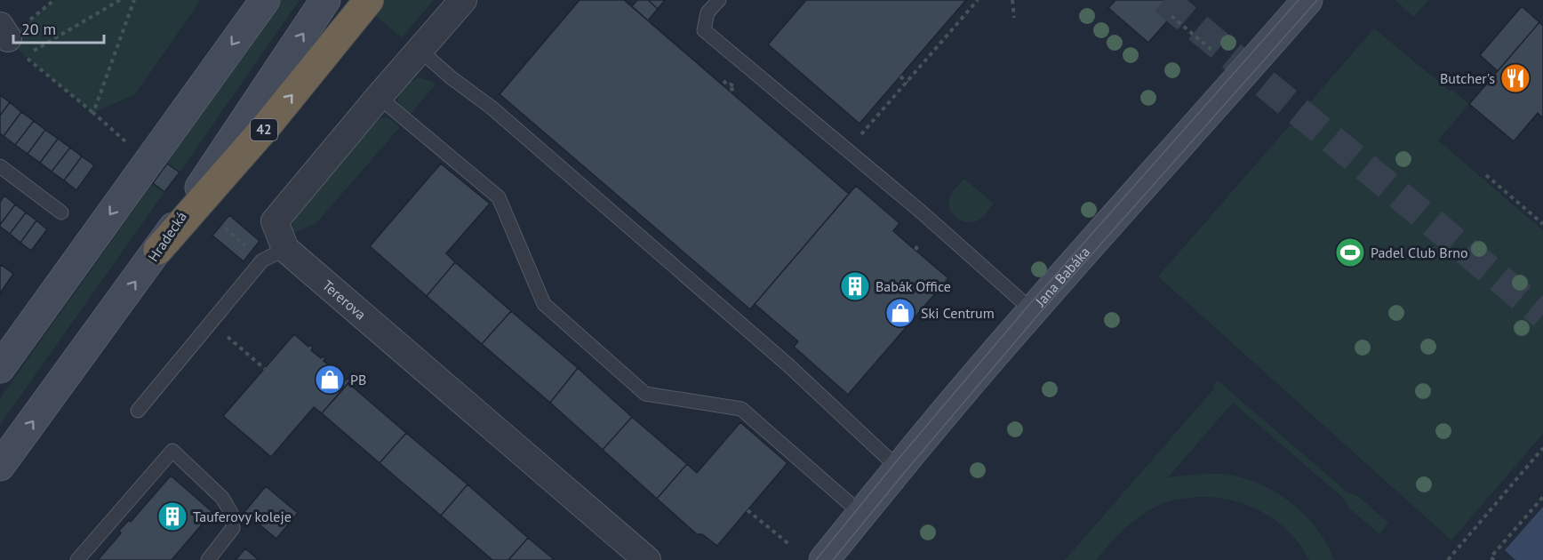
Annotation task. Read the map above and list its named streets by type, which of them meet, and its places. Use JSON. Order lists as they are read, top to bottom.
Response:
{
  "streets": {
    "highway": ["42"],
    "main road": ["Hradecká", "Jana Babáka"],
    "street": ["Tererova"]
  },
  "crossings": [
    ["42", "Hradecká"]
  ],
  "places": {
    "restaurant": ["Butcher's"],
    "sports": ["Padel Club Brno"],
    "building": ["Babák Office", "Tauferovy koleje"],
    "shop": ["Ski Centrum", "PB"]
  },
  "scale_bar": "20 m"
}
